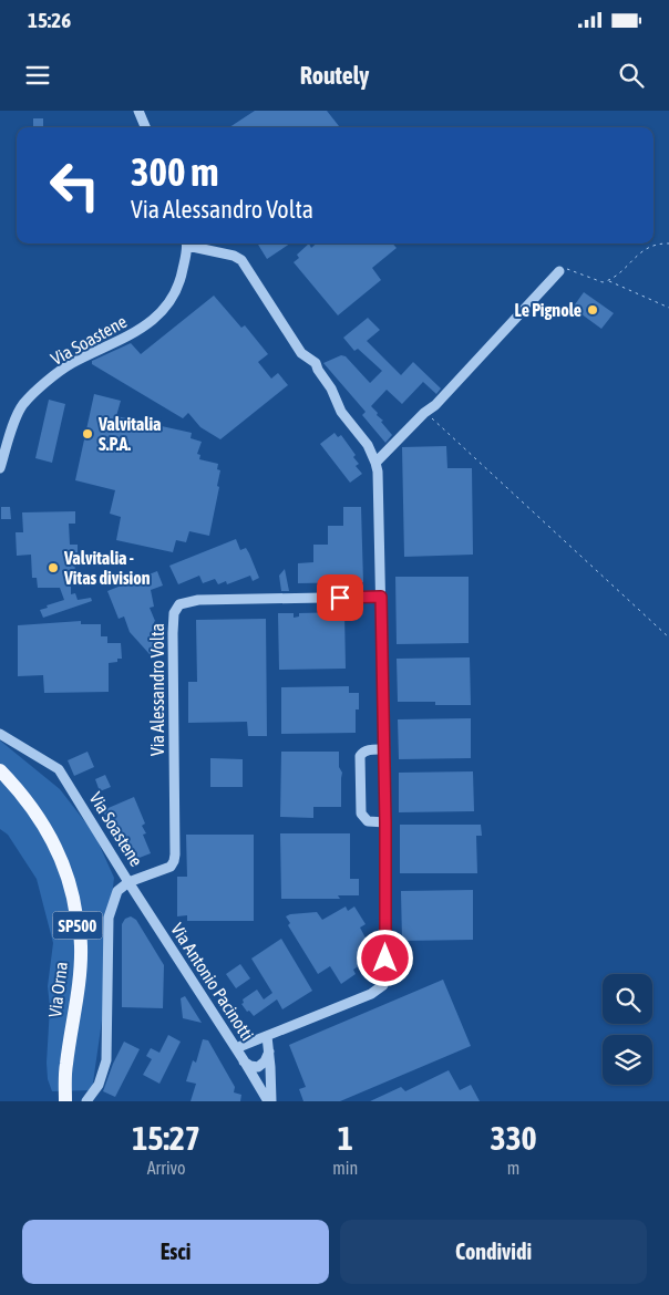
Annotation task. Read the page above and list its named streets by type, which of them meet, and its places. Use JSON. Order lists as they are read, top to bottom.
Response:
{
  "streets": {
    "main road": ["SP500", "Via Orna"],
    "street": ["Via Soastene", "Via Alessandro Volta", "Via Antonio Pacinotti"]
  },
  "crossings": [
    ["Via Soastene", "Via Alessandro Volta"],
    ["Via Soastene", "Via Antonio Pacinotti"],
    ["Via Alessandro Volta", "Via Antonio Pacinotti"]
  ],
  "places": ["Le Pignole", "Valvitalia S.P.A.", "Valvitalia - Vitas division"],
  "page": {
    "status": "15:26",
    "header": "Routely",
    "turn": ["300 m", "Via Alessandro Volta"],
    "eta": [
      "15:27",
      "Arrivo",
      "1",
      "min",
      "330",
      "m"
    ],
    "buttons": ["Esci", "Condividi"]
  }
}
